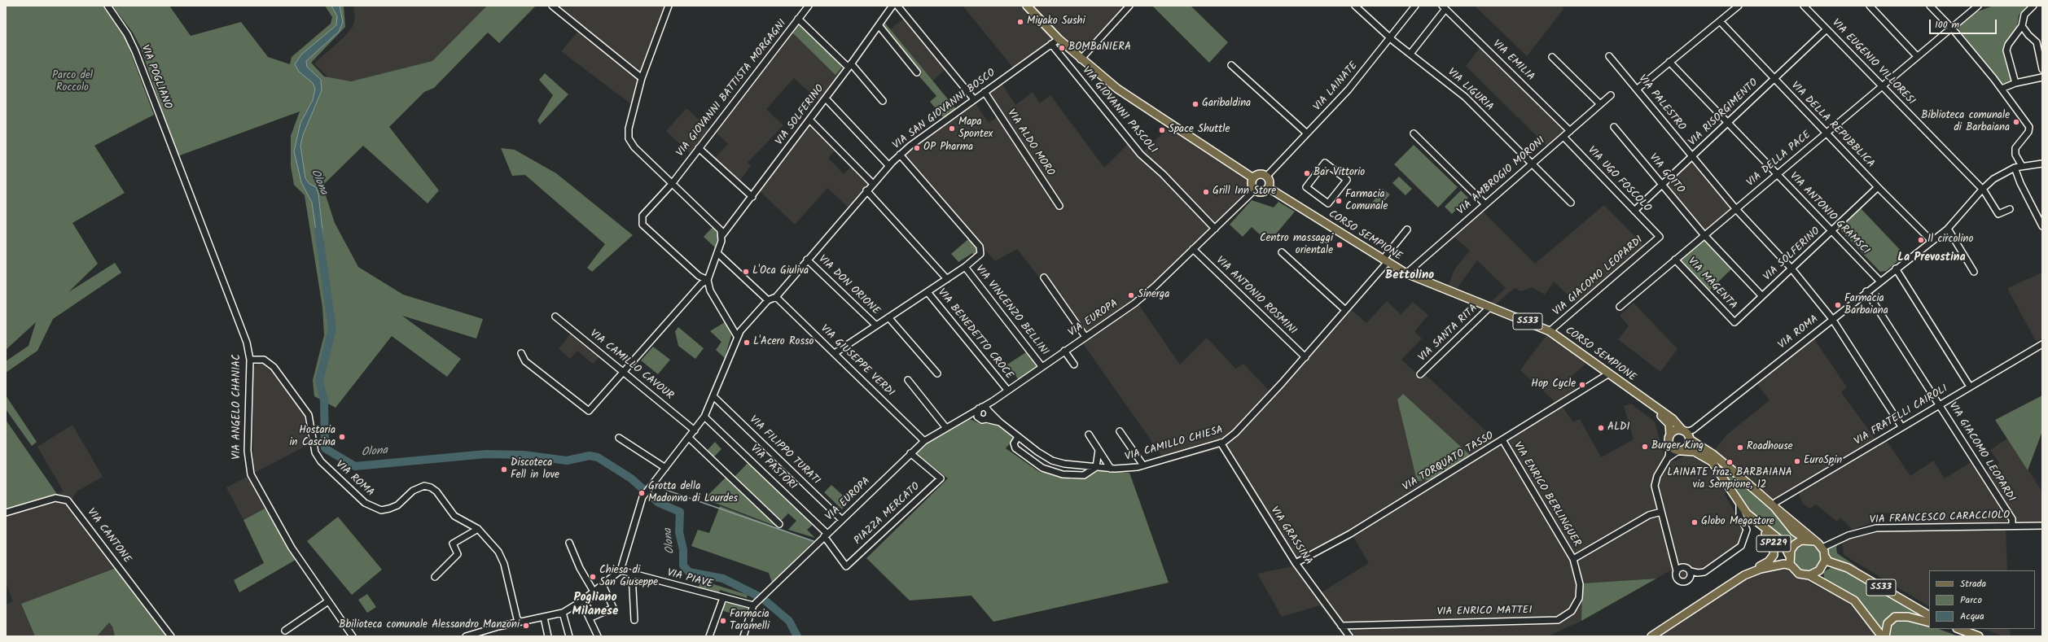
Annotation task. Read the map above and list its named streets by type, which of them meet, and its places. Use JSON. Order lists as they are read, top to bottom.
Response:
{
  "streets": {
    "main road": ["CORSO SEMPIONE", "SS33", "SP229"],
    "street": [
      "VIA EMILIA",
      "VIA EUGENIO VILLORESI",
      "VIA POGLIANO",
      "VIA LAINATE",
      "VIA GIOVANNI BATTISTA MORGAGNI",
      "VIA LIGURIA",
      "VIA PALESTRO",
      "VIA SAN GIOVANNI BOSCO",
      "VIA GIOVANNI PASCOLI",
      "VIA RISORGIMENTO",
      "VIA SOLFERINO",
      "VIA DELLA REPUBBLICA",
      "VIA ALDO MORO",
      "VIA DELLA PACE",
      "VIA GOITO",
      "VIA AMBROGIO MORONI",
      "VIA UGO FOSCOLO",
      "VIA ANTONIO GRAMSCI",
      "VIA GIACOMO LEOPARDI",
      "VIA MAGENTA",
      "VIA DON ORIONE",
      "VIA ANTONIO ROSMINI",
      "VIA VINCENZO BELLINI",
      "VIA EUROPA",
      "VIA ROMA",
      "VIA SANTA RITA",
      "VIA BENEDETTO CROCE",
      "VIA GIUSEPPE VERDI",
      "VIA CAMILLO CAVOUR",
      "VIA ANGELO CHANIAC",
      "VIA FRATELLI CAIROLI",
      "VIA CAMILLO CHIESA",
      "VIA FILIPPO TURATI",
      "VIA TORQUATO TASSO",
      "VIA PASTORI",
      "VIA ENRICO BERLINGUER",
      "PIAZZA MERCATO",
      "VIA FRANCESCO CARACCIOLO",
      "VIA CANTONE",
      "VIA GRASSINA",
      "VIA PIAVE",
      "VIA ENRICO MATTEI"
    ]
  },
  "crossings": [
    ["VIA EMILIA", "VIA AMBROGIO MORONI"],
    ["VIA EUGENIO VILLORESI", "VIA RISORGIMENTO"],
    ["VIA EUGENIO VILLORESI", "VIA DELLA PACE"],
    ["VIA POGLIANO", "VIA ANGELO CHANIAC"],
    ["VIA LAINATE", "VIA LIGURIA"],
    ["VIA LAINATE", "CORSO SEMPIONE"],
    ["VIA LAINATE", "VIA EUROPA"],
    ["VIA GIOVANNI BATTISTA MORGAGNI", "VIA SOLFERINO"],
    ["VIA LIGURIA", "VIA AMBROGIO MORONI"],
    ["VIA PALESTRO", "VIA RISORGIMENTO"],
    ["VIA PALESTRO", "VIA SOLFERINO"],
    ["VIA PALESTRO", "VIA DELLA PACE"],
    ["VIA PALESTRO", "VIA ROMA"],
    ["VIA PALESTRO", "VIA FRATELLI CAIROLI"],
    ["VIA SAN GIOVANNI BOSCO", "VIA GIOVANNI PASCOLI"],
    ["VIA SAN GIOVANNI BOSCO", "VIA ALDO MORO"],
    ["VIA SAN GIOVANNI BOSCO", "VIA DON ORIONE"],
    ["VIA SAN GIOVANNI BOSCO", "VIA GIUSEPPE VERDI"],
    ["VIA GIOVANNI PASCOLI", "VIA EUROPA"],
    ["VIA RISORGIMENTO", "VIA DELLA REPUBBLICA"],
    ["VIA RISORGIMENTO", "VIA GOITO"],
    ["VIA RISORGIMENTO", "VIA UGO FOSCOLO"],
    ["VIA RISORGIMENTO", "VIA ANTONIO GRAMSCI"],
    ["VIA SOLFERINO", "VIA DELLA REPUBBLICA"],
    ["VIA SOLFERINO", "VIA GOITO"],
    ["VIA SOLFERINO", "VIA ANTONIO GRAMSCI"],
    ["VIA SOLFERINO", "VIA MAGENTA"],
    ["VIA DELLA REPUBBLICA", "VIA DELLA PACE"],
    ["VIA DELLA REPUBBLICA", "VIA ROMA"],
    ["VIA DELLA PACE", "VIA GOITO"],
    ["VIA DELLA PACE", "VIA ANTONIO GRAMSCI"],
    ["VIA DELLA PACE", "VIA MAGENTA"],
    ["VIA AMBROGIO MORONI", "VIA UGO FOSCOLO"],
    ["VIA AMBROGIO MORONI", "CORSO SEMPIONE"],
    ["VIA UGO FOSCOLO", "VIA GIACOMO LEOPARDI"],
    ["VIA ANTONIO GRAMSCI", "VIA ROMA"],
    ["CORSO SEMPIONE", "VIA GIACOMO LEOPARDI"],
    ["CORSO SEMPIONE", "VIA EUROPA"],
    ["CORSO SEMPIONE", "SS33"],
    ["CORSO SEMPIONE", "VIA ROMA"],
    ["CORSO SEMPIONE", "VIA SANTA RITA"],
    ["CORSO SEMPIONE", "VIA FRATELLI CAIROLI"],
    ["CORSO SEMPIONE", "VIA CAMILLO CHIESA"],
    ["CORSO SEMPIONE", "VIA TORQUATO TASSO"],
    ["CORSO SEMPIONE", "VIA FRANCESCO CARACCIOLO"],
    ["CORSO SEMPIONE", "SP229"],
    ["VIA GIACOMO LEOPARDI", "VIA ROMA"],
    ["VIA GIACOMO LEOPARDI", "VIA FRATELLI CAIROLI"],
    ["VIA GIACOMO LEOPARDI", "VIA FRANCESCO CARACCIOLO"],
    ["VIA ANTONIO ROSMINI", "VIA EUROPA"],
    ["VIA ANTONIO ROSMINI", "VIA CAMILLO CHIESA"],
    ["VIA VINCENZO BELLINI", "VIA EUROPA"],
    ["VIA EUROPA", "VIA BENEDETTO CROCE"],
    ["VIA EUROPA", "VIA GIUSEPPE VERDI"],
    ["VIA EUROPA", "VIA CAMILLO CHIESA"],
    ["VIA EUROPA", "VIA FILIPPO TURATI"],
    ["VIA EUROPA", "VIA PASTORI"],
    ["VIA EUROPA", "PIAZZA MERCATO"],
    ["VIA EUROPA", "VIA PIAVE"],
    ["SS33", "VIA FRANCESCO CARACCIOLO"],
    ["SS33", "SP229"],
    ["VIA ROMA", "VIA ANGELO CHANIAC"],
    ["VIA CAMILLO CHIESA", "VIA GRASSINA"],
    ["VIA TORQUATO TASSO", "VIA ENRICO BERLINGUER"],
    ["VIA TORQUATO TASSO", "VIA GRASSINA"],
    ["VIA PASTORI", "PIAZZA MERCATO"],
    ["VIA ENRICO BERLINGUER", "VIA ENRICO MATTEI"],
    ["VIA FRANCESCO CARACCIOLO", "SP229"],
    ["VIA GRASSINA", "VIA ENRICO MATTEI"]
  ],
  "districts": ["La Prevostina", "Bettolino", "Pogliano Milanese"],
  "water": ["Olona"],
  "parks": ["Parco del Roccolo"],
  "places": [
    "Miyako Sushi",
    "BOMBaNIERA",
    "Garibaldina",
    "Biblioteca comunale di Barbaiana",
    "Mapa Spontex",
    "Space Shuttle",
    "OP Pharma",
    "Bar Vittorio",
    "Grill Inn Store",
    "Farmacia Comunale",
    "Il circolino",
    "Centro massaggi orientale",
    "L'Oca Giuliva",
    "Sinerga",
    "Farmacia Barbaiana",
    "L'Acero Rosso",
    "Hop Cycle",
    "ALDI",
    "Hostaria in Cascina",
    "Burger King",
    "Roadhouse",
    "EuroSpin",
    "LAINATE fraz. BARBAIANA via Sempione, 12",
    "Discoteca Fell in love",
    "Grotta della Madonna di Lourdes",
    "Globo Megastore",
    "Chiesa di San Giuseppe",
    "Farmacia Taramelli",
    "Bbilioteca comunale Alessandro Manzoni"
  ],
  "legend": ["Strada", "Parco", "Acqua"],
  "scale_bar": "100 m"
}
